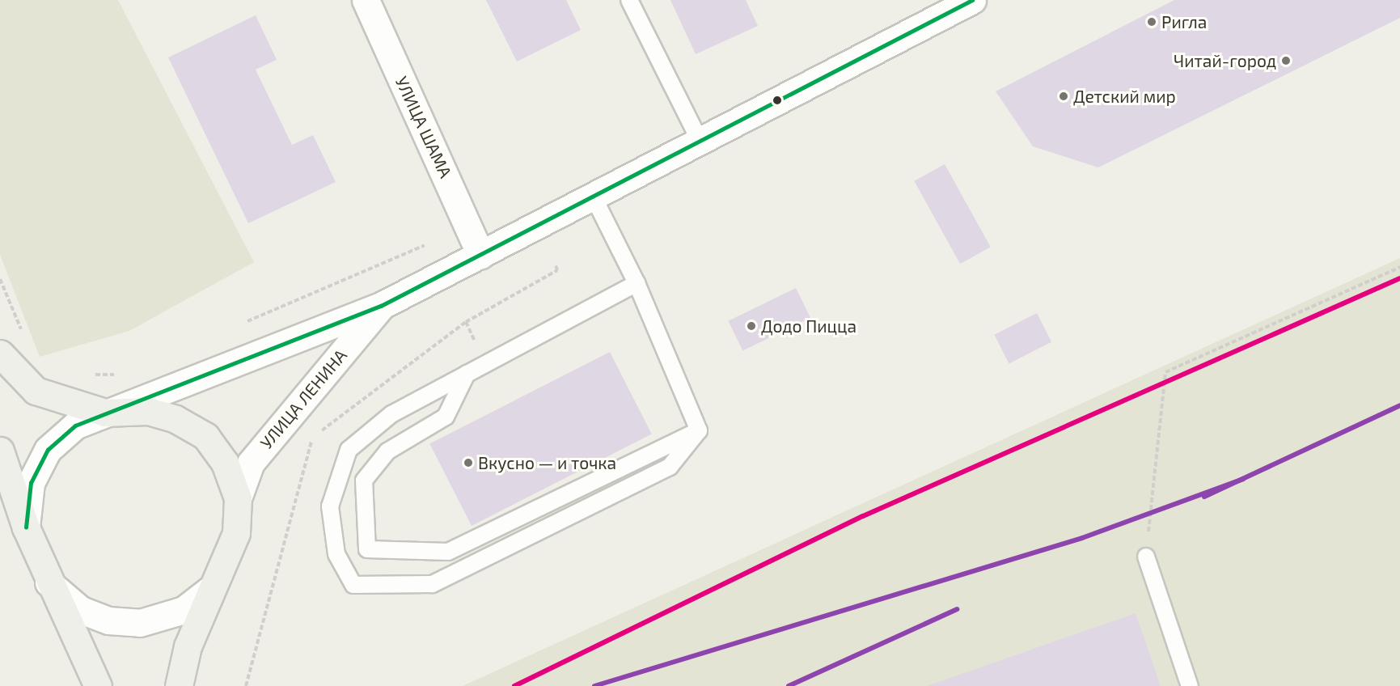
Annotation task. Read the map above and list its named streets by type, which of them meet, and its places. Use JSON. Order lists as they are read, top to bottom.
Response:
{
  "streets": {
    "main road": ["УЛИЦА ЛЕНИНА"],
    "street": ["УЛИЦА ШАМА"]
  },
  "crossings": [
    ["УЛИЦА ШАМА", "УЛИЦА ЛЕНИНА"]
  ],
  "places": [
    "Ригла",
    "Читай-город",
    "Детский мир",
    "Додо Пицца",
    "Вкусно — и точка"
  ]
}
